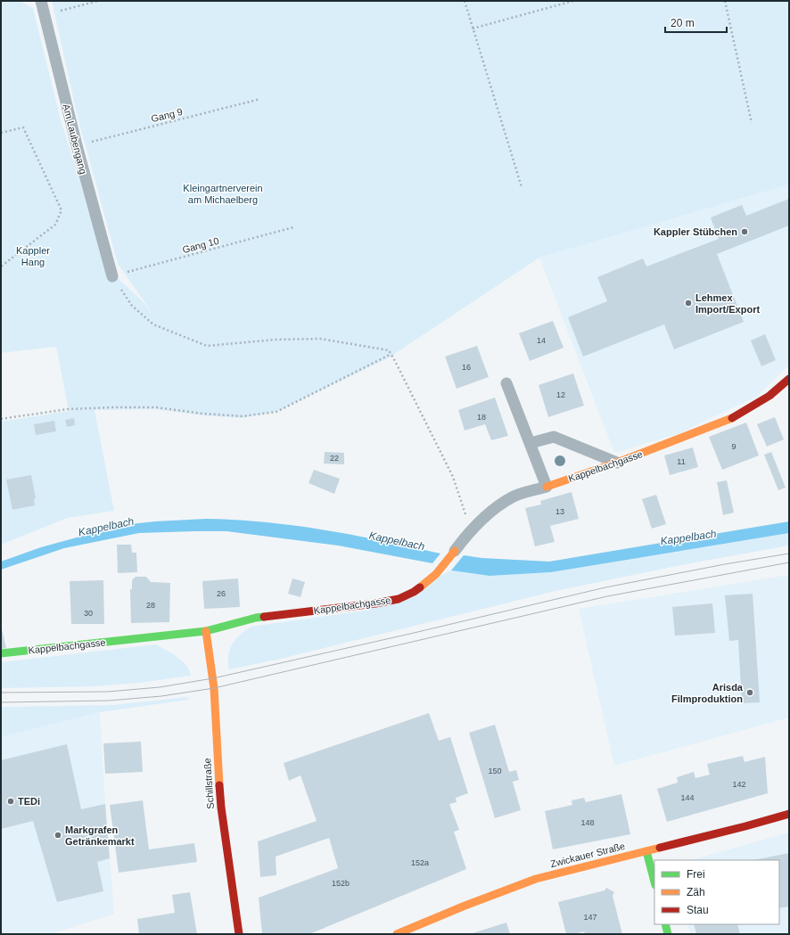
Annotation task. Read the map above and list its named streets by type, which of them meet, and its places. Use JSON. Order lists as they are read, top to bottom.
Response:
{
  "streets": {
    "street": ["Kappelbachgasse", "Schillstraße", "Zwickauer Straße"],
    "lane": ["Am Laubengang"],
    "path": ["Gang 9", "Gang 10"]
  },
  "crossings": [
    ["Gang 9", "Am Laubengang"],
    ["Am Laubengang", "Gang 10"],
    ["Kappelbachgasse", "Schillstraße"]
  ],
  "water": ["Kappelbach"],
  "parks": ["Kleingartnerverein am Michaelberg", "Kappler Hang"],
  "places": [
    "Kappler Stübchen",
    "Lehmex Import/Export",
    "Arisda Filmproduktion",
    "TEDi",
    "Markgrafen Getränkemarkt"
  ],
  "house_numbers": [
    "14",
    "16",
    "12",
    "18",
    "9",
    "22",
    "11",
    "13",
    "26",
    "28",
    "30",
    "150",
    "142",
    "144",
    "148",
    "152a",
    "152b",
    "147"
  ],
  "legend": ["Frei", "Zäh", "Stau"],
  "scale_bar": "20 m"
}
